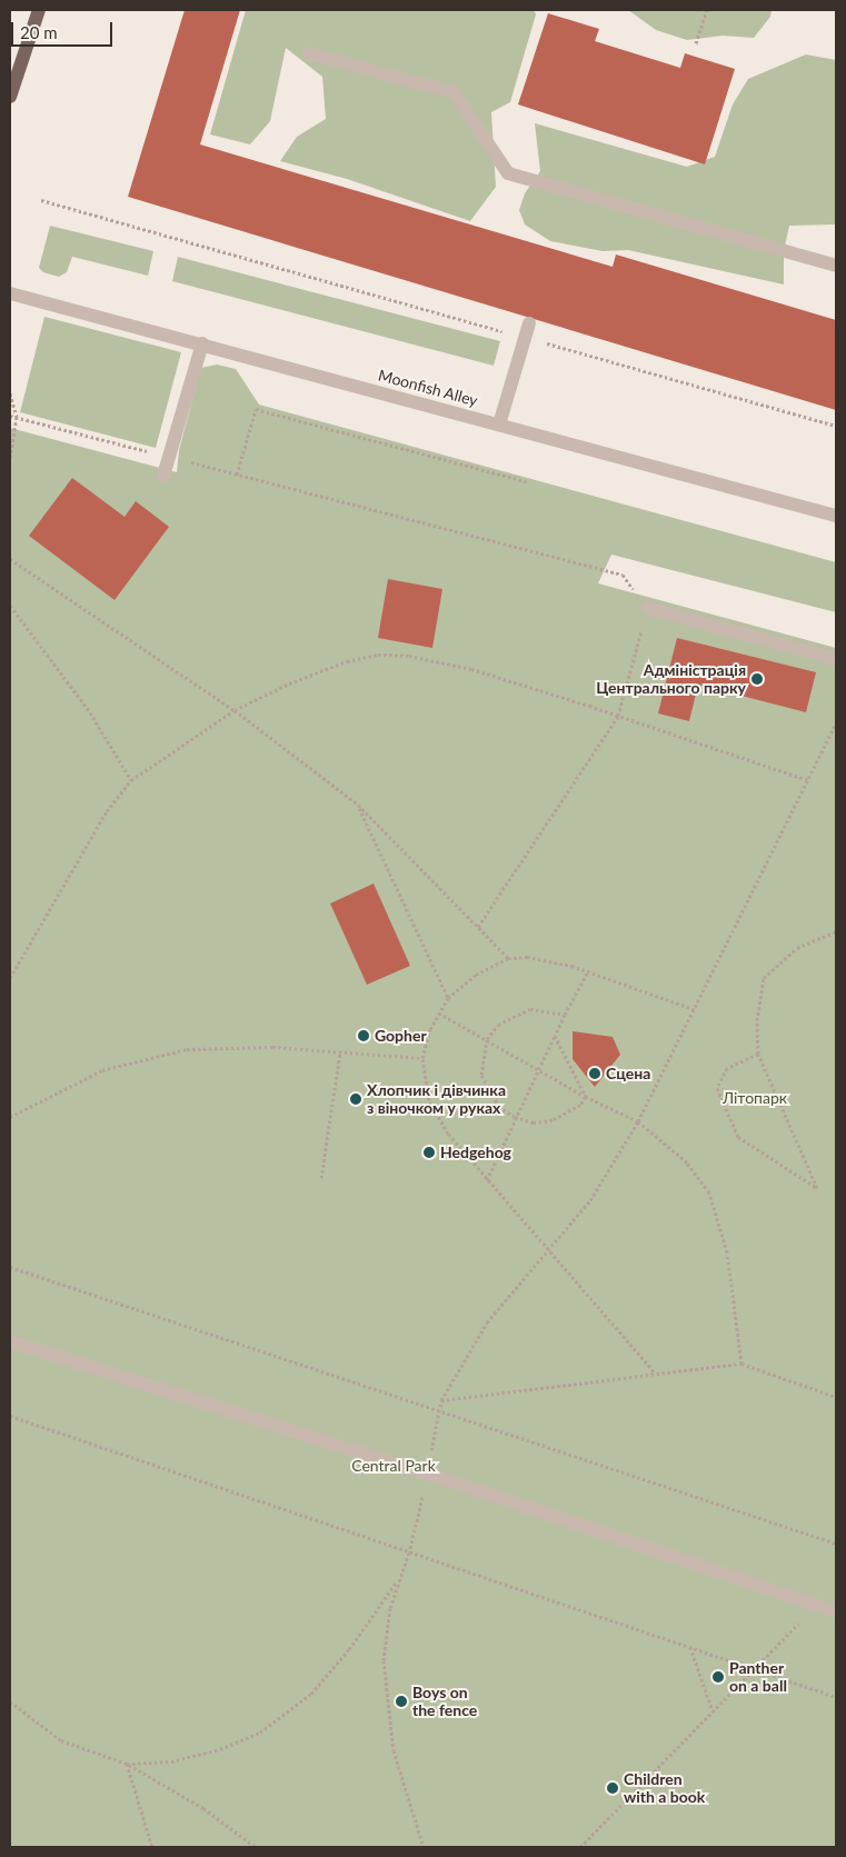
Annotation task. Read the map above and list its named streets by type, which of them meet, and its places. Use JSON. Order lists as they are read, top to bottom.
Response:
{
  "streets": {
    "street": ["Moonfish Alley"]
  },
  "parks": ["Літопарк", "Central Park"],
  "places": [
    "Адміністрація Центрального парку",
    "Gopher",
    "Сцена",
    "Хлопчик і дівчинка з віночком у руках",
    "Hedgehog",
    "Panther on a ball",
    "Boys on the fence",
    "Children with a book"
  ],
  "scale_bar": "20 m"
}
